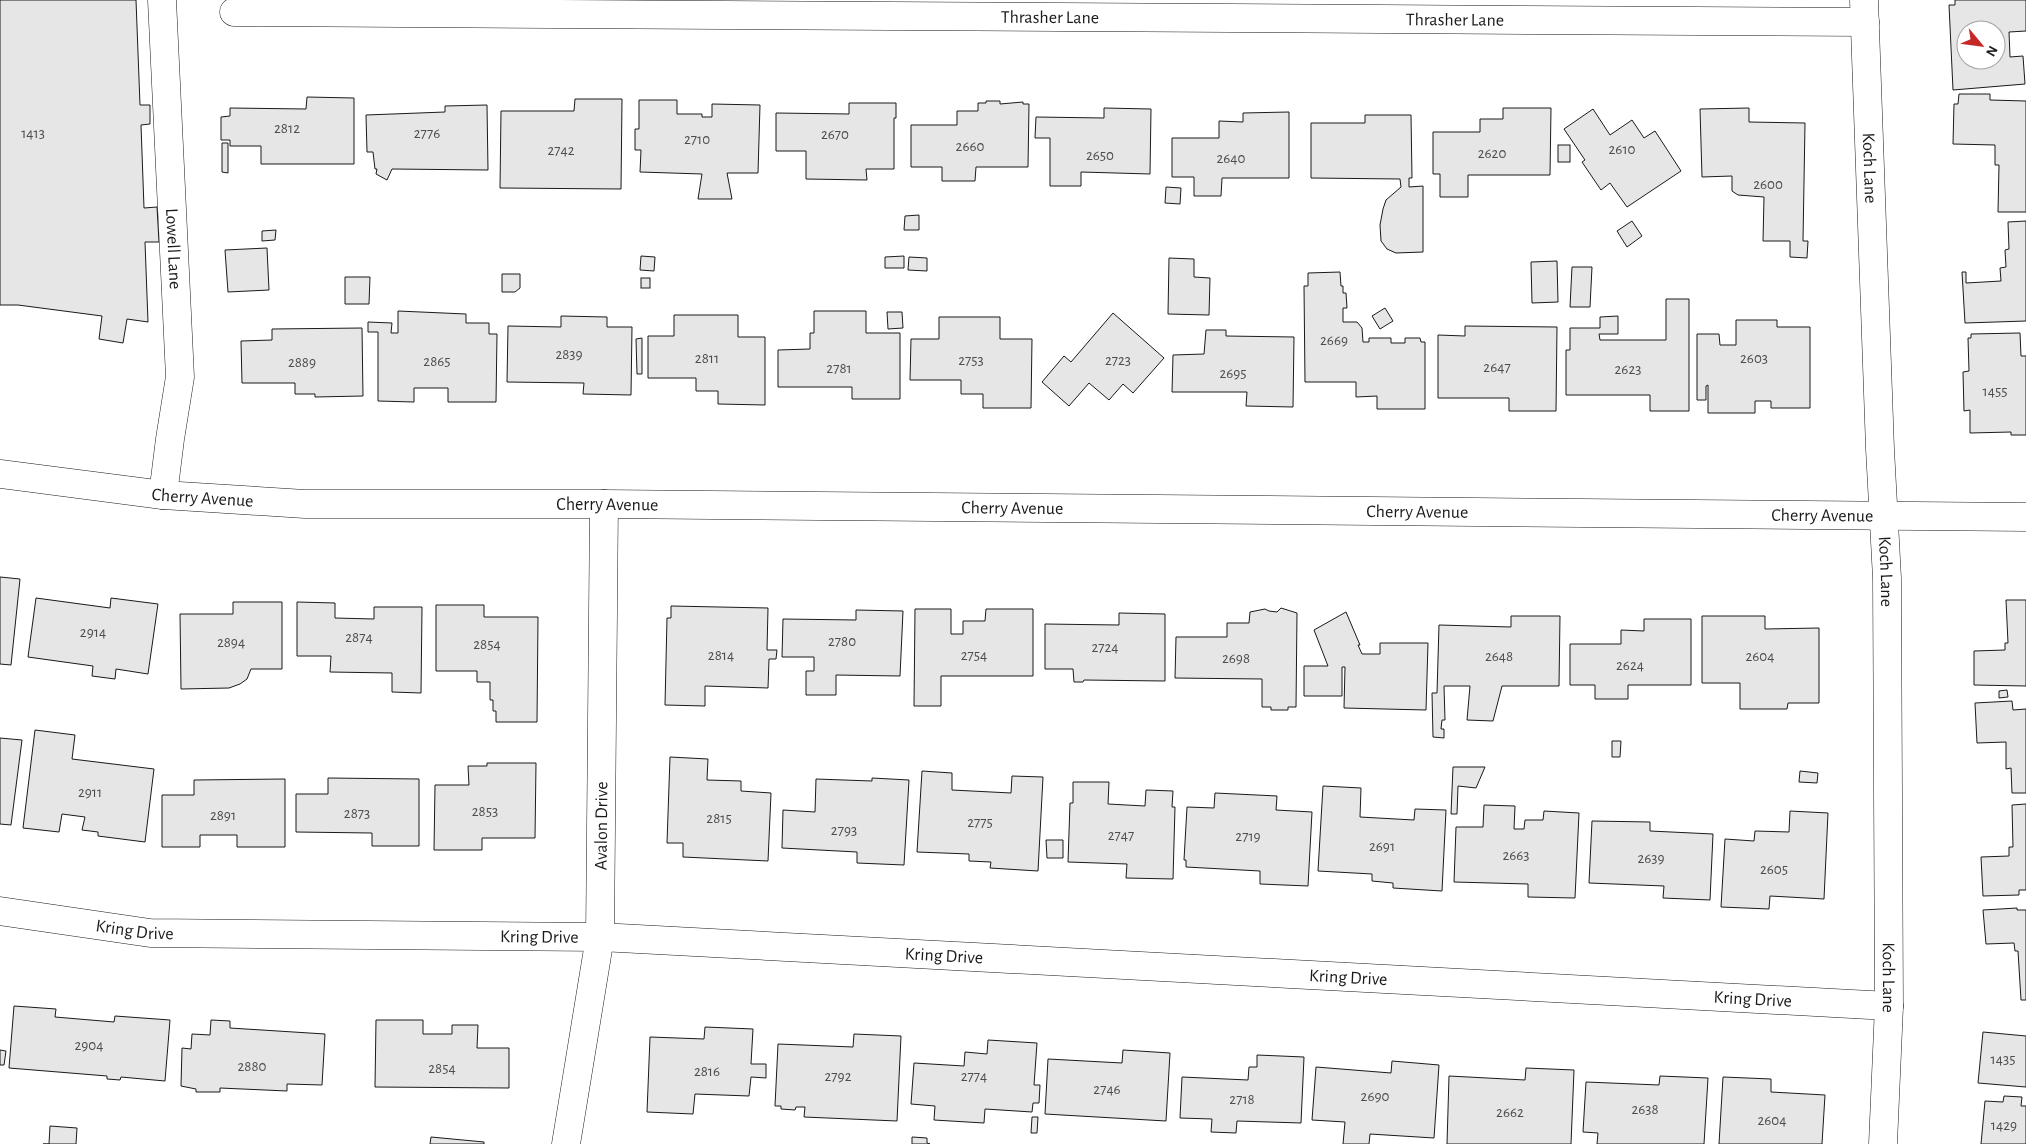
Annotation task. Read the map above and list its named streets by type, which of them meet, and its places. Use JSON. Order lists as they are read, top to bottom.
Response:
{
  "streets": {
    "street": [
      "Thrasher Lane",
      "Koch Lane",
      "Lowell Lane",
      "Cherry Avenue",
      "Avalon Drive",
      "Kring Drive"
    ]
  },
  "crossings": [
    ["Thrasher Lane", "Koch Lane"],
    ["Koch Lane", "Cherry Avenue"],
    ["Koch Lane", "Kring Drive"],
    ["Lowell Lane", "Cherry Avenue"],
    ["Cherry Avenue", "Avalon Drive"],
    ["Avalon Drive", "Kring Drive"]
  ],
  "house_numbers": [
    "2812",
    "1413",
    "2776",
    "2670",
    "2710",
    "2660",
    "2610",
    "2742",
    "2620",
    "2650",
    "2640",
    "2600",
    "2669",
    "2839",
    "2811",
    "2603",
    "2753",
    "2723",
    "2865",
    "2889",
    "2647",
    "2781",
    "2623",
    "2695",
    "1455",
    "2914",
    "2874",
    "2780",
    "2894",
    "2854",
    "2724",
    "2814",
    "2754",
    "2648",
    "2604",
    "2698",
    "2624",
    "2911",
    "2853",
    "2873",
    "2891",
    "2815",
    "2775",
    "2793",
    "2747",
    "2719",
    "2691",
    "2663",
    "2639",
    "2605",
    "2904",
    "1435",
    "2880",
    "2854",
    "2816",
    "2792",
    "2774",
    "2746",
    "2690",
    "2718",
    "2638",
    "2662",
    "2604",
    "1429"
  ],
  "north": "bottom right"
}
